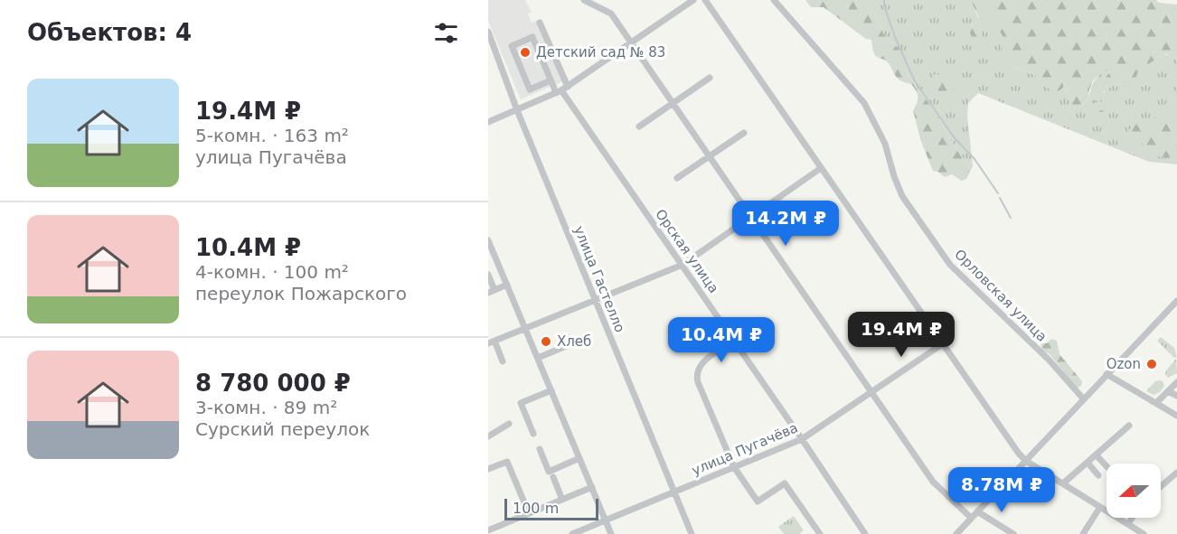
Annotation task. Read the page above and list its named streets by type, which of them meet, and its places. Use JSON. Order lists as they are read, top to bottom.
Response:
{
  "streets": {
    "street": [
      "Орская улица",
      "улица Гастелло",
      "Орловская улица",
      "улица Пугачёва"
    ]
  },
  "crossings": [
    ["Орская улица", "улица Пугачёва"],
    ["улица Гастелло", "улица Пугачёва"]
  ],
  "places": ["Детский сад № 83", "Хлеб", "Ozon"],
  "scale_bar": "100 m",
  "north": "left",
  "page": {
    "heading": "Объектов: 4",
    "list": [
      {
        "name": "19.4M ₽",
        "note": "5-комн. · 163 m² · улица Пугачёва"
      },
      {
        "name": "10.4M ₽",
        "note": "4-комн. · 100 m² · переулок Пожарского"
      },
      {
        "name": "8 780 000 ₽",
        "note": "3-комн. · 89 m² · Сурский переулок"
      }
    ],
    "price": [
      "14.2M ₽",
      "19.4M ₽",
      "10.4M ₽",
      "8.78M ₽"
    ],
    "scale": "100 m"
  }
}
